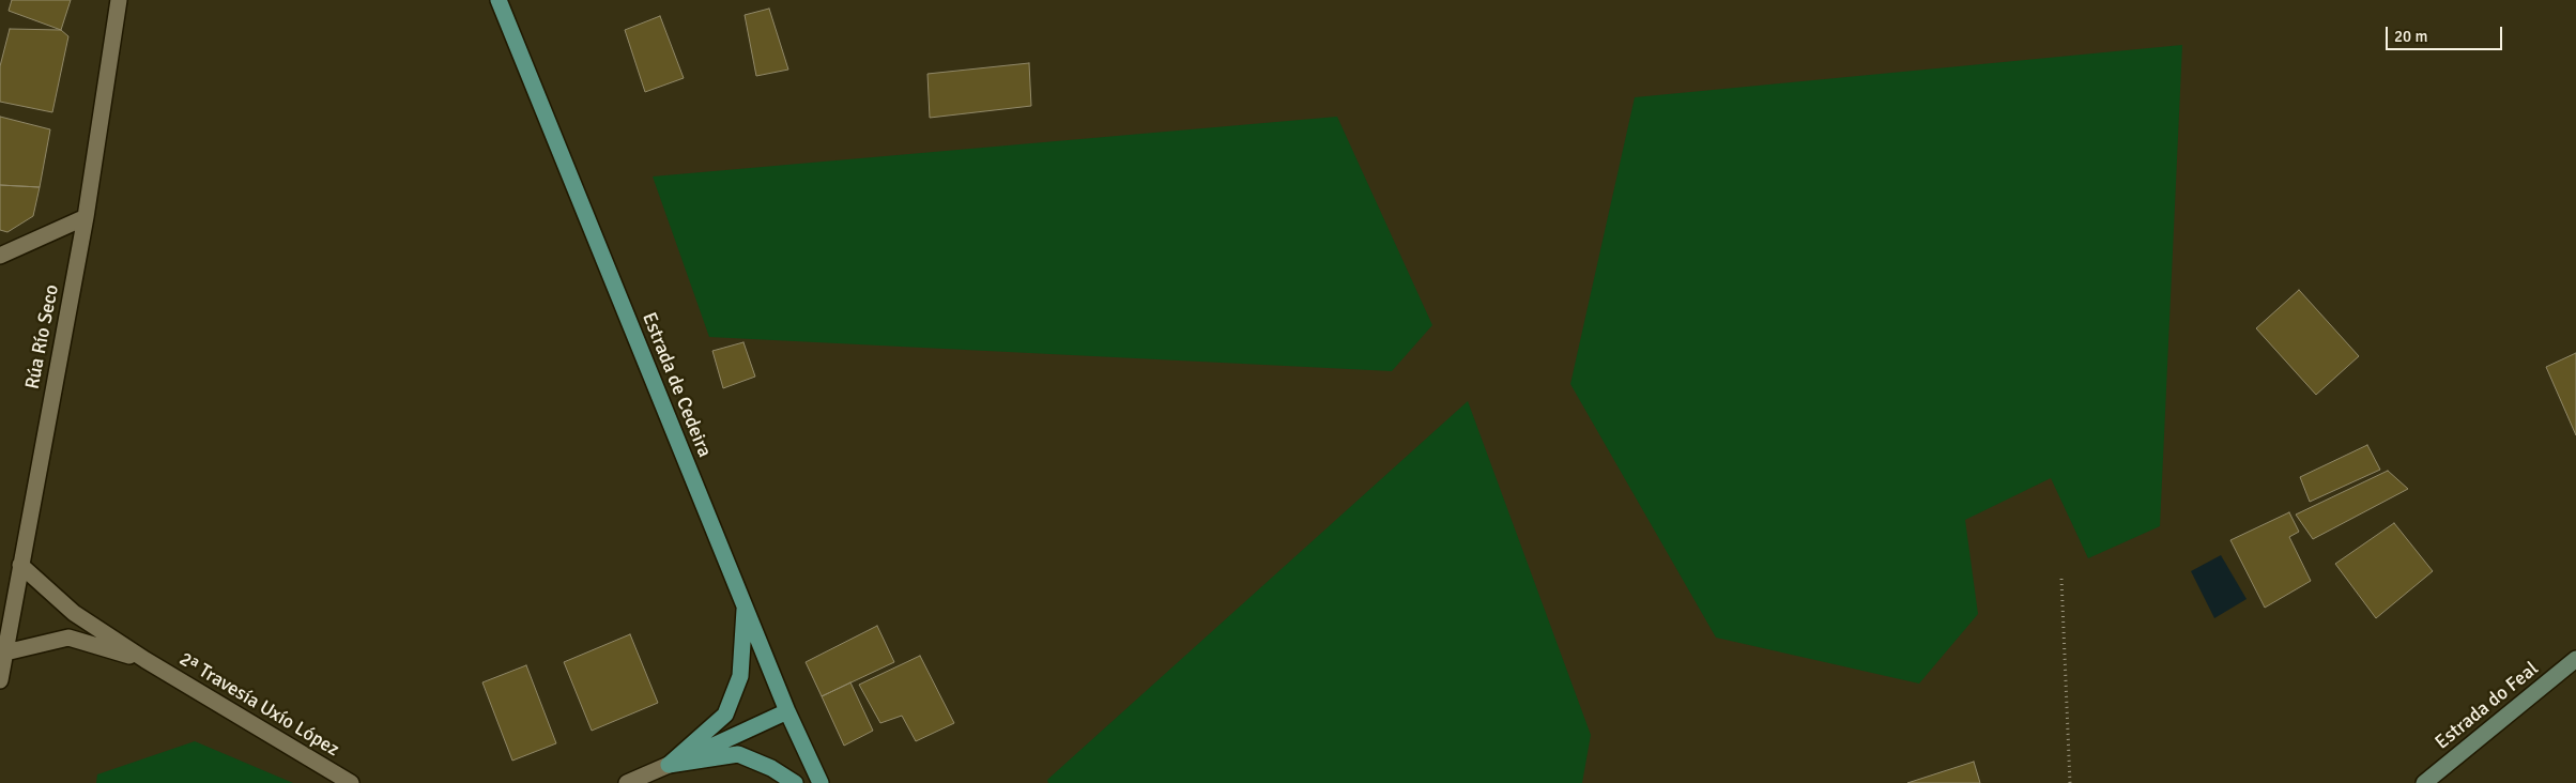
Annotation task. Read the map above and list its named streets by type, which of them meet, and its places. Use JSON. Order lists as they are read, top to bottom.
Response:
{
  "streets": {
    "main road": ["Estrada de Cedeira", "Estrada do Feal"],
    "street": ["Rúa Río Seco", "2ª Travesía Uxío López"]
  },
  "scale_bar": "20 m"
}
